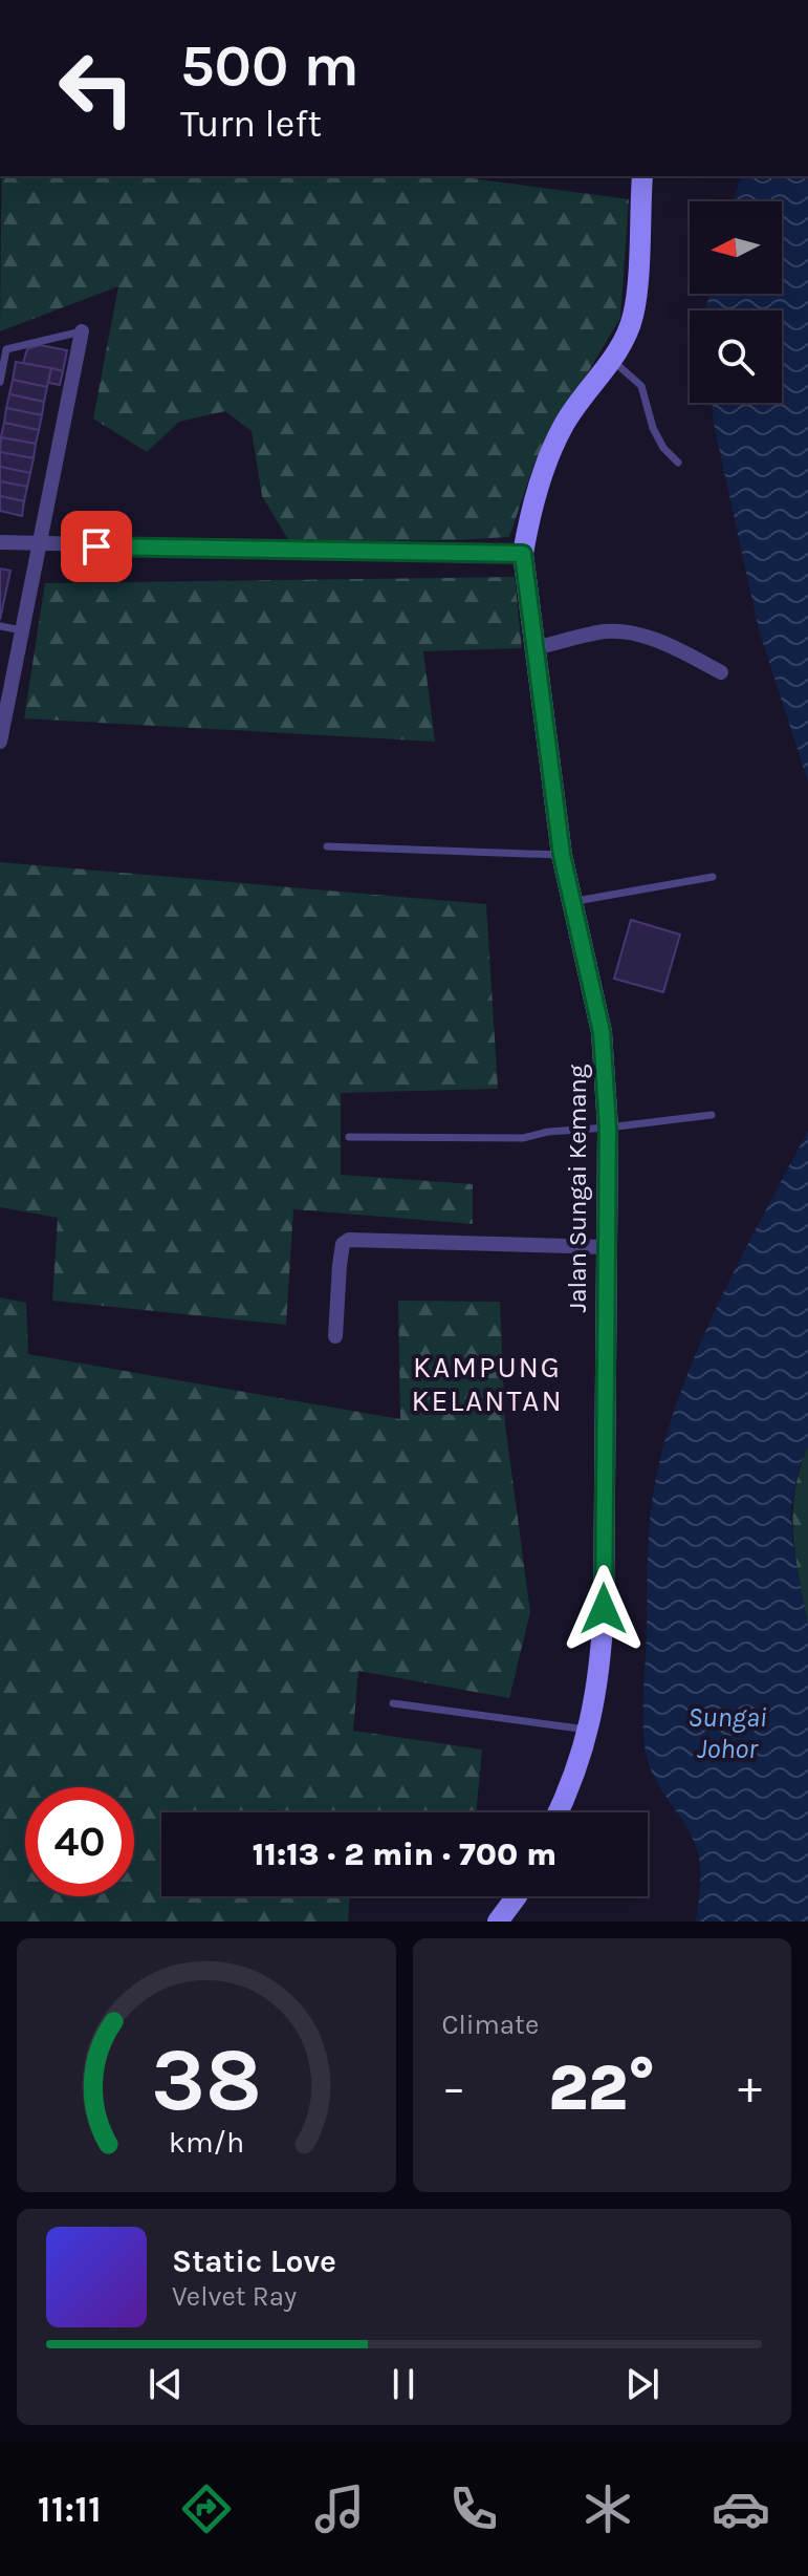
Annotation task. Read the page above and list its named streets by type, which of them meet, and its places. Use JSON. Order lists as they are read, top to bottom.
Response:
{
  "streets": {
    "street": ["Jalan Sungai Kemang"]
  },
  "districts": ["KAMPUNG KELANTAN"],
  "water": ["Sungai Johor"],
  "north": "left",
  "page": {
    "turn": ["500 m", "Turn left"],
    "limit": "40",
    "trip": "11:13 · 2 min · 700 m",
    "tile": "Climate",
    "heat": ["−", "22°", "+"],
    "song": ["Static Love", "Velvet Ray"],
    "tabs": "11:11",
    "gauge": ["38", "km/h"]
  }
}
